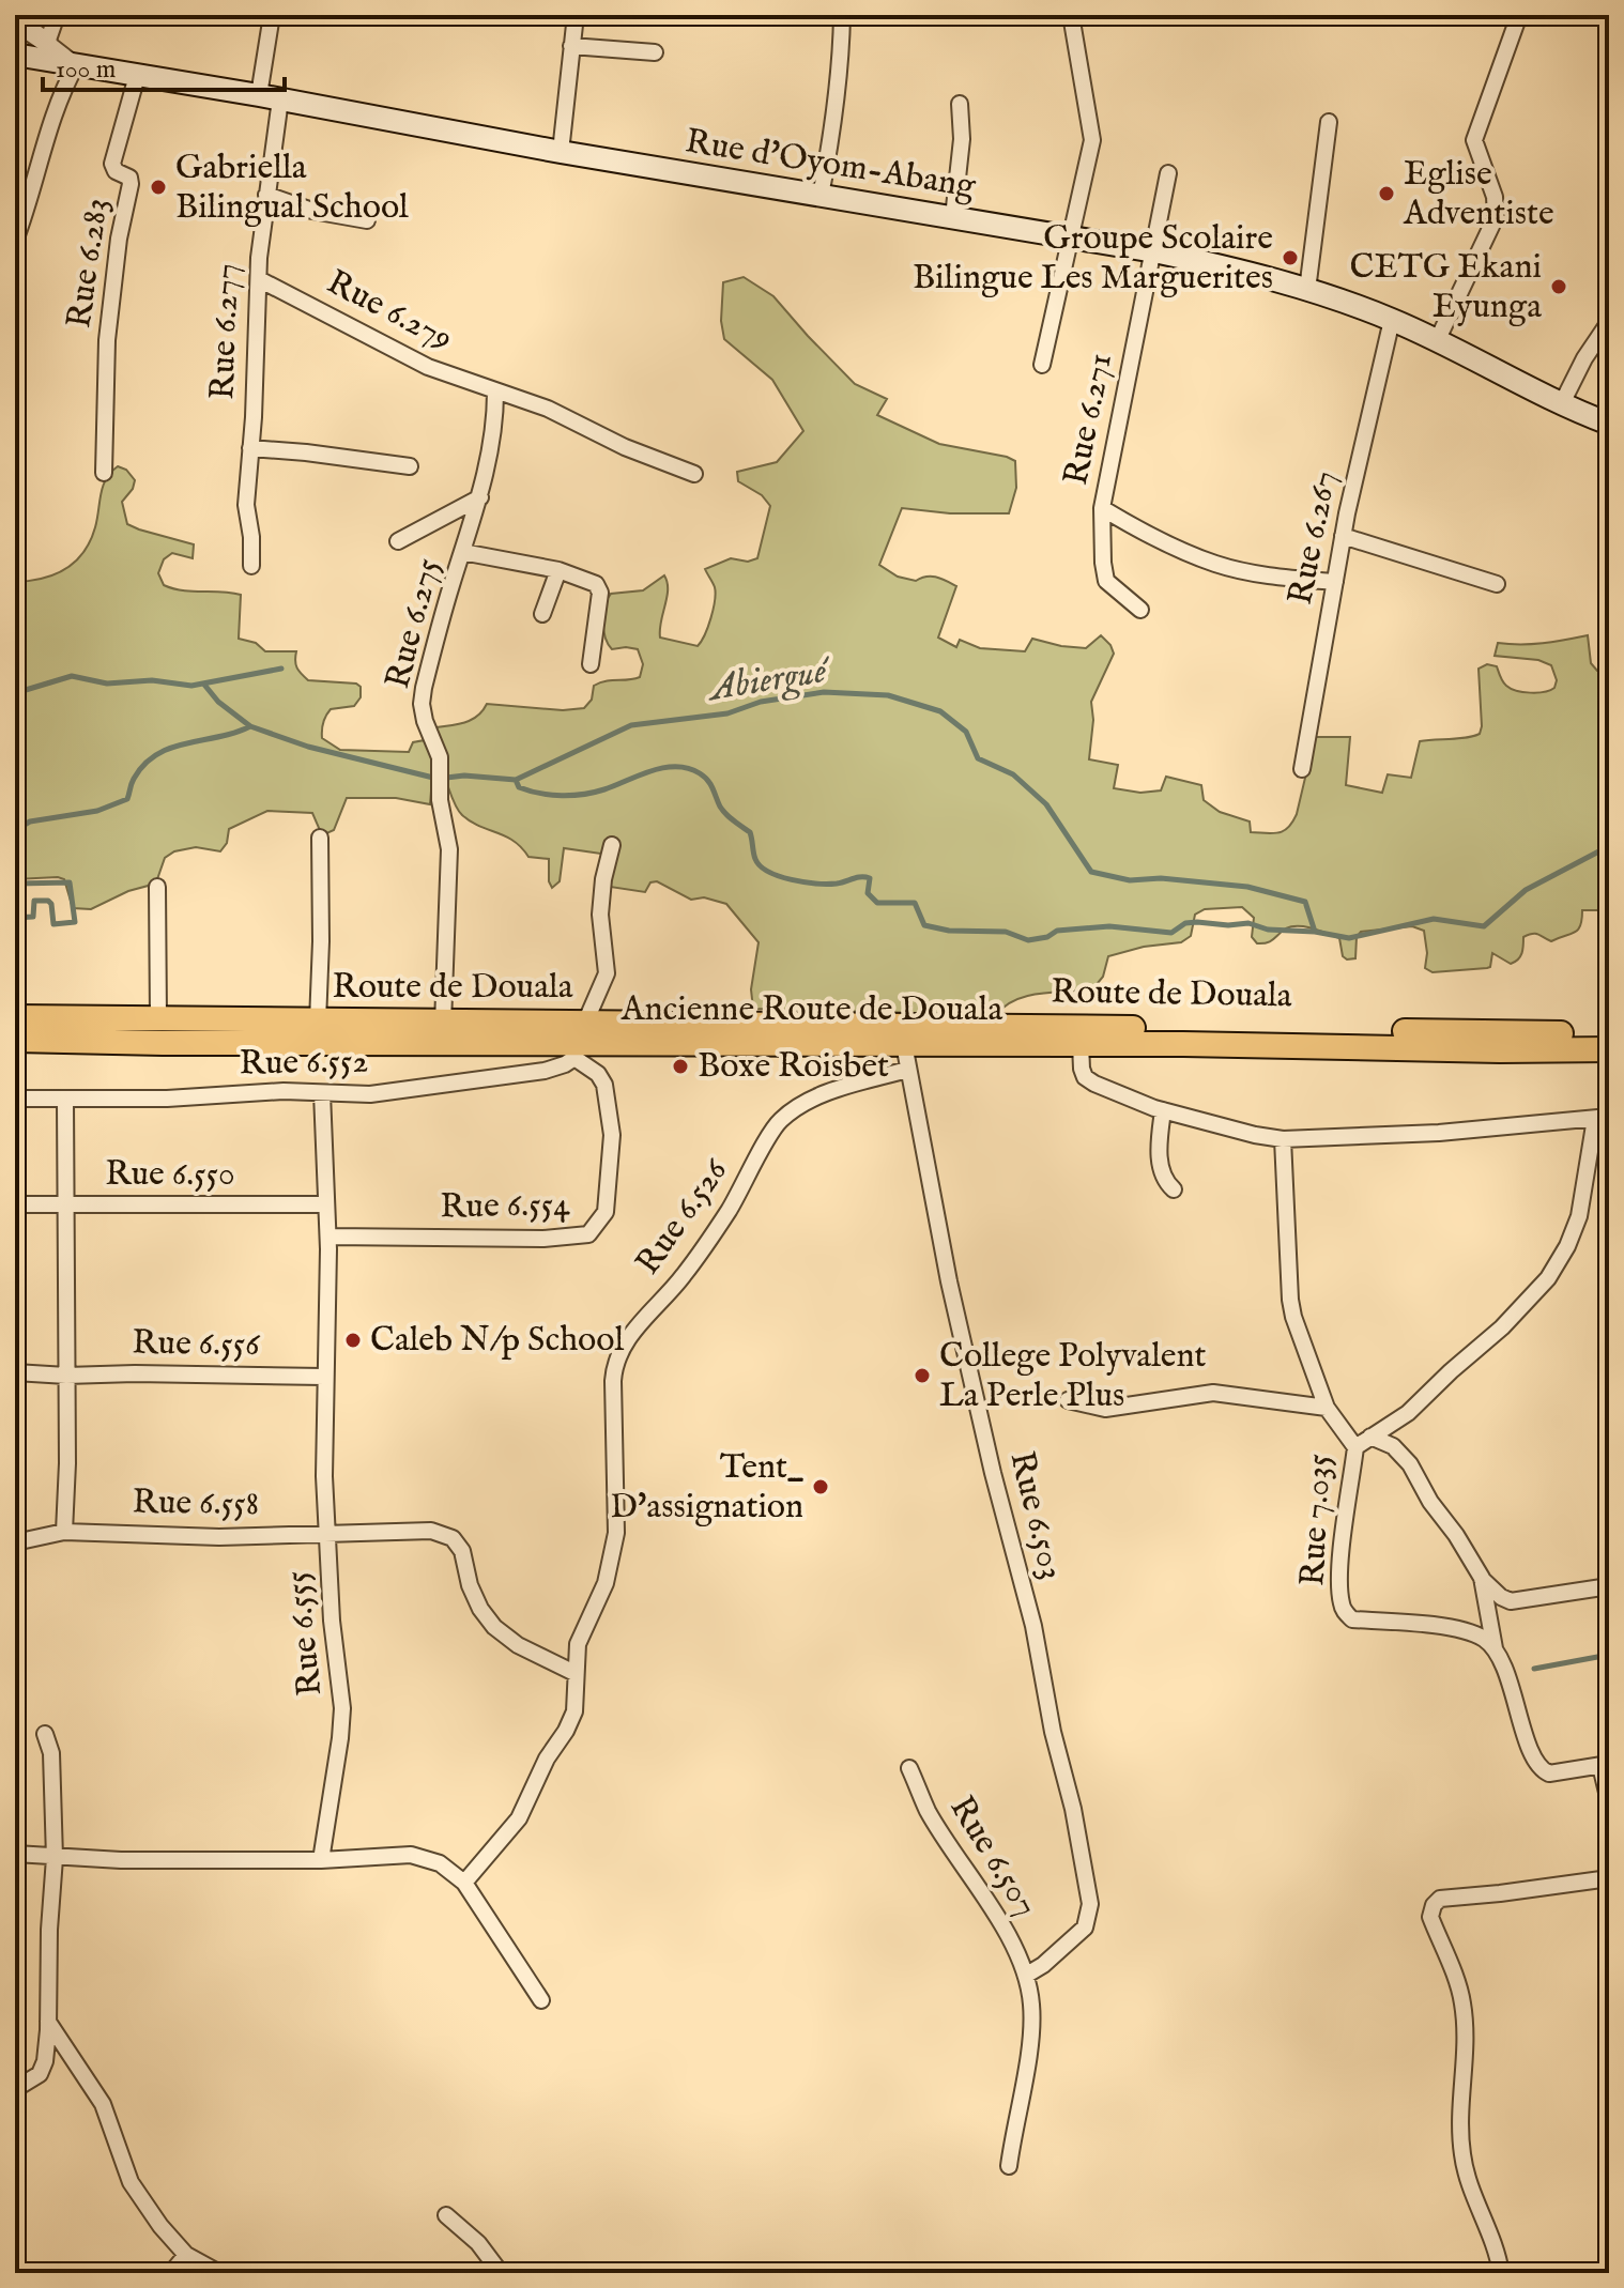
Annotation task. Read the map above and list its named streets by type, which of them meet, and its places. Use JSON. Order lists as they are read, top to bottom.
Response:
{
  "streets": {
    "main road": ["Rue d'Oyom-Abang", "Route de Douala", "Ancienne Route de Douala"],
    "street": [
      "Rue 6.283",
      "Rue 6.279",
      "Rue 6.277",
      "Rue 6.271",
      "Rue 6.267",
      "Rue 6.275",
      "Rue 6.552",
      "Rue 6.550",
      "Rue 6.554",
      "Rue 6.526",
      "Rue 6.556",
      "Rue 6.558",
      "Rue 6.503",
      "Rue 7.035",
      "Rue 6.555",
      "Rue 6.507"
    ]
  },
  "crossings": [
    ["Rue d'Oyom-Abang", "Rue 6.283"],
    ["Rue d'Oyom-Abang", "Rue 6.277"],
    ["Rue d'Oyom-Abang", "Rue 6.271"],
    ["Rue d'Oyom-Abang", "Rue 6.267"],
    ["Rue 6.279", "Rue 6.277"],
    ["Rue 6.279", "Rue 6.275"],
    ["Rue 6.271", "Rue 6.267"],
    ["Rue 6.275", "Route de Douala"],
    ["Route de Douala", "Ancienne Route de Douala"],
    ["Route de Douala", "Rue 6.552"],
    ["Route de Douala", "Rue 6.554"],
    ["Ancienne Route de Douala", "Rue 6.552"],
    ["Ancienne Route de Douala", "Rue 6.554"],
    ["Ancienne Route de Douala", "Rue 6.503"],
    ["Rue 6.552", "Rue 6.554"],
    ["Rue 6.552", "Rue 6.555"],
    ["Rue 6.550", "Rue 6.555"],
    ["Rue 6.554", "Rue 6.555"],
    ["Rue 6.526", "Rue 6.558"],
    ["Rue 6.526", "Rue 6.503"],
    ["Rue 6.556", "Rue 6.555"],
    ["Rue 6.558", "Rue 6.555"],
    ["Rue 6.503", "Rue 6.507"]
  ],
  "water": ["Abiergué"],
  "places": [
    "Gabriella Bilingual School",
    "Eglise Adventiste",
    "Groupe Scolaire Bilingue Les Marguerites",
    "CETG Ekani Eyunga",
    "Boxe Roisbet",
    "Caleb N/p School",
    "College Polyvalent La Perle Plus",
    "Tent_ D'assignation"
  ],
  "scale_bar": "100 m"
}
